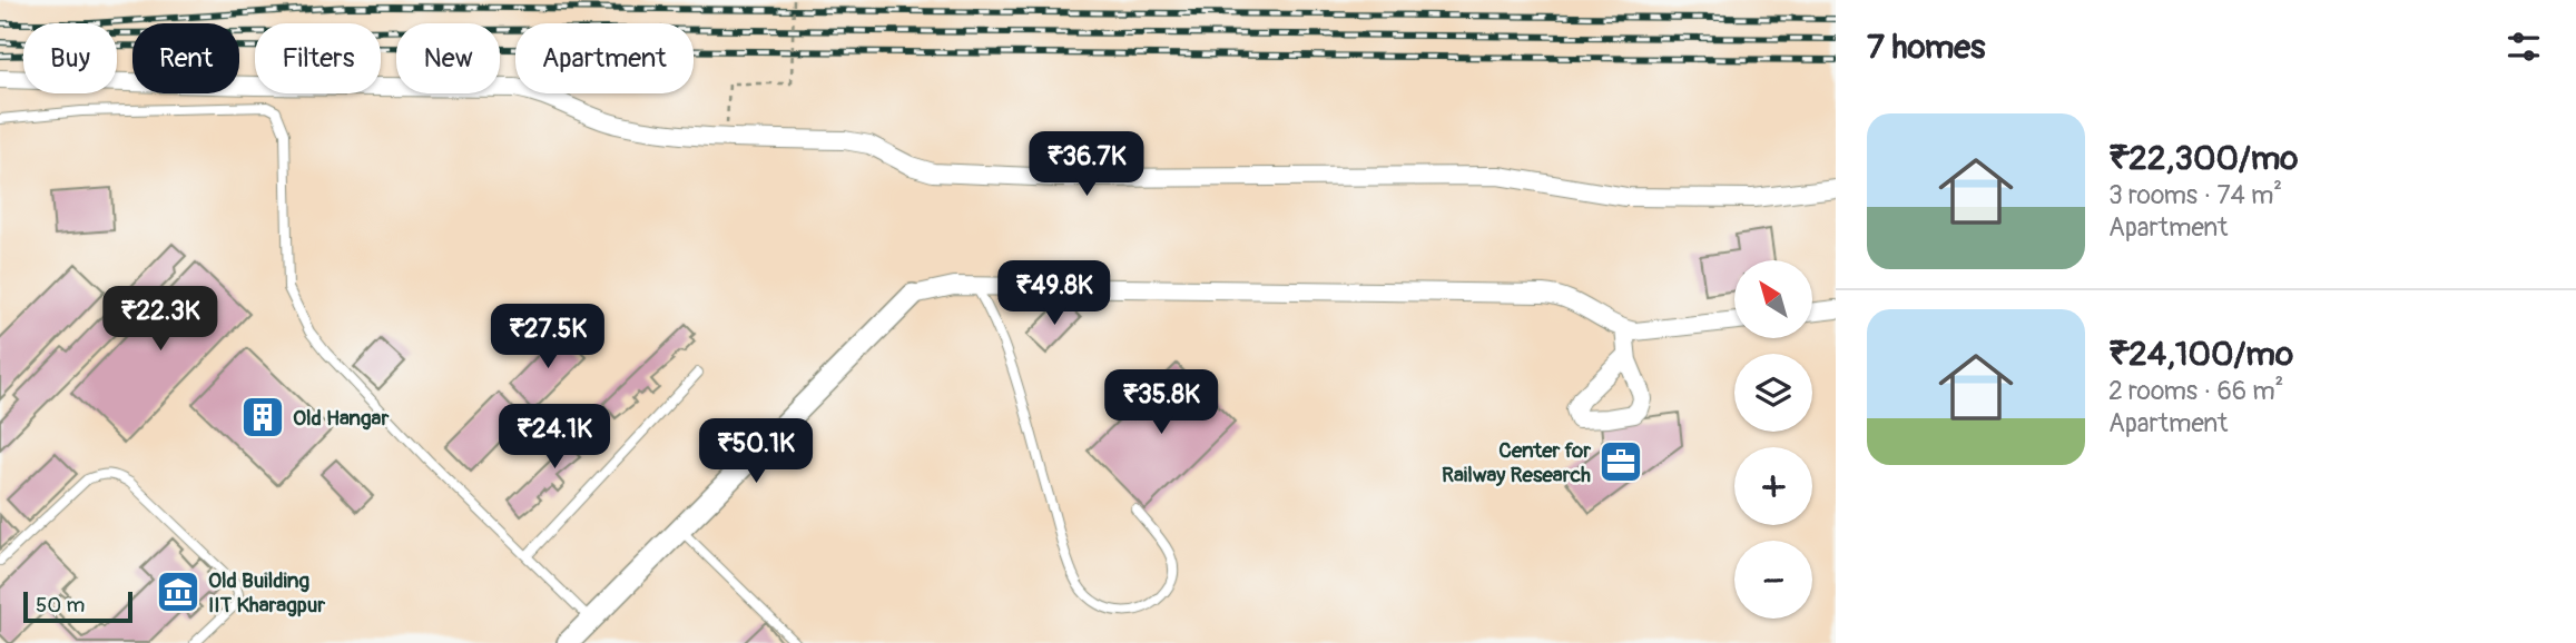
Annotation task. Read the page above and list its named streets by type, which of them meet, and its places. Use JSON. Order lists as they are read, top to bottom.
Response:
{
  "places": {
    "building": ["Old Hangar"],
    "office": ["Center for Railway Research"],
    "museum": ["Old Building IIT Kharagpur"]
  },
  "scale_bar": "50 m",
  "north": "top left",
  "page": {
    "heading": "7 homes",
    "chip": [
      "Buy",
      "Rent",
      "Filters",
      "New",
      "Apartment"
    ],
    "list": [
      {
        "name": "₹22,300/mo",
        "note": "3 rooms · 74 m² · Apartment"
      },
      {
        "name": "₹24,100/mo",
        "note": "2 rooms · 66 m² · Apartment"
      }
    ],
    "price": [
      "₹36.7K",
      "₹49.8K",
      "₹22.3K",
      "₹27.5K",
      "₹35.8K",
      "₹24.1K",
      "₹50.1K"
    ],
    "map_buttons": ["+", "−"],
    "scale": "50 m"
  }
}
